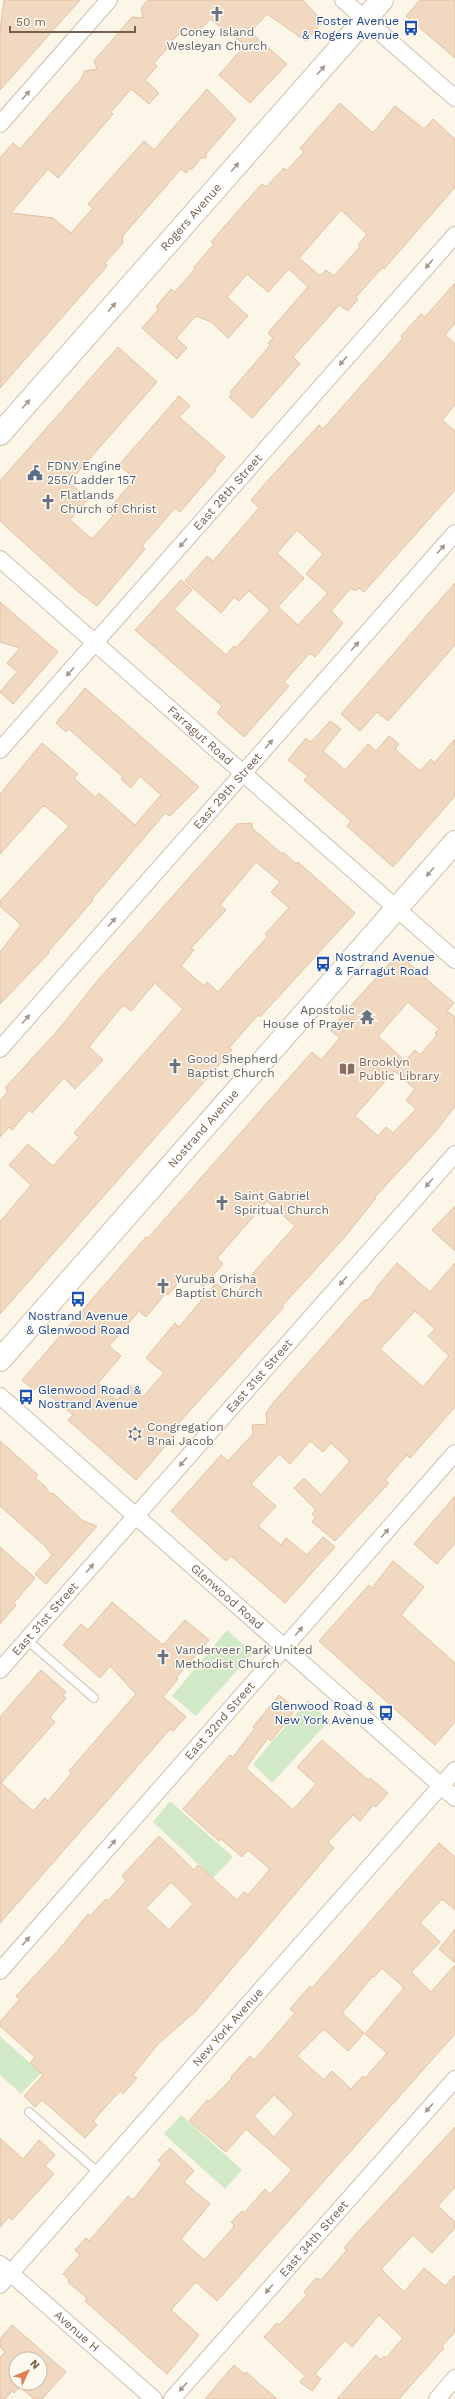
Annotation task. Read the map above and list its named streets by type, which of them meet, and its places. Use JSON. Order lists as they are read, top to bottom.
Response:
{
  "streets": {
    "main road": ["Rogers Avenue", "Nostrand Avenue"],
    "street": [
      "East 28th Street",
      "Farragut Road",
      "East 29th Street",
      "East 31st Street",
      "Glenwood Road",
      "East 32nd Street",
      "New York Avenue",
      "East 34th Street",
      "Avenue H"
    ]
  },
  "crossings": [
    ["East 28th Street", "Farragut Road"],
    ["Farragut Road", "East 29th Street"],
    ["Farragut Road", "Nostrand Avenue"],
    ["East 31st Street", "Glenwood Road"],
    ["Glenwood Road", "East 32nd Street"],
    ["Glenwood Road", "New York Avenue"],
    ["New York Avenue", "Avenue H"]
  ],
  "one_way": [
    "Rogers Avenue",
    "East 28th Street",
    "East 29th Street",
    "East 32nd Street",
    "East 34th Street"
  ],
  "places": {
    "church": [
      "Coney Island Wesleyan Church",
      "Flatlands Church of Christ",
      "Good Shepherd Baptist Church",
      "Saint Gabriel Spiritual Church",
      "Yuruba Orisha Baptist Church",
      "Vanderveer Park United Methodist Church"
    ],
    "bus stop": [
      "Foster Avenue & Rogers Avenue",
      "Nostrand Avenue & Farragut Road",
      "Nostrand Avenue & Glenwood Road",
      "Glenwood Road & Nostrand Avenue",
      "Glenwood Road & New York Avenue"
    ],
    "public building": ["FDNY Engine 255/Ladder 157"],
    "temple": ["Apostolic House of Prayer"],
    "library": ["Brooklyn Public Library"],
    "synagogue": ["Congregation B'nai Jacob"]
  },
  "scale_bar": "50 m",
  "north": "top right"
}
